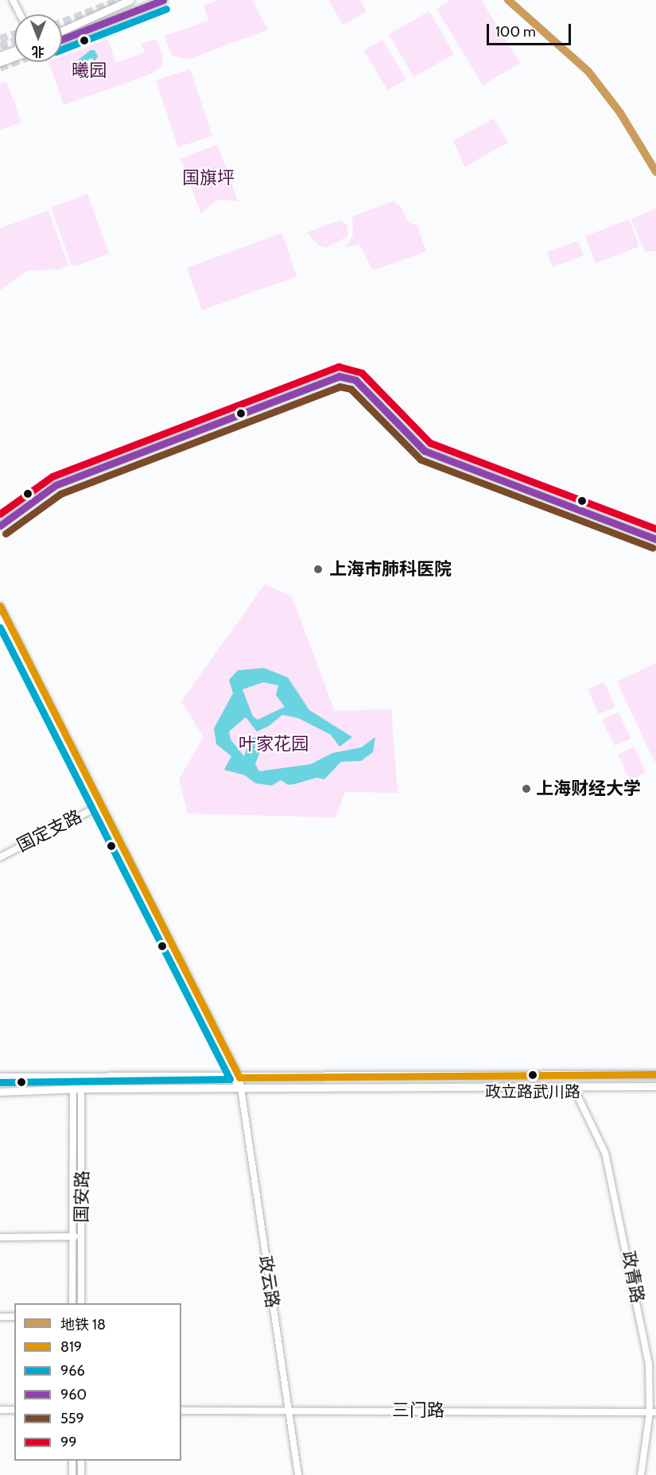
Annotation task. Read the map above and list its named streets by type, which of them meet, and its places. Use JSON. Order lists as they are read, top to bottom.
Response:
{
  "streets": {
    "street": [
      "国定支路",
      "国安路",
      "政青路",
      "政云路",
      "三门路"
    ]
  },
  "crossings": [
    ["政青路", "三门路"],
    ["政云路", "三门路"]
  ],
  "parks": ["曦园", "国旗坪", "叶家花园"],
  "places": ["上海市肺科医院", "上海财经大学", "政立路武川路"],
  "lines": [
    "metro line 18",
    "transit line 960",
    "transit line 966",
    "transit line 99",
    "transit line 559",
    "transit line 819"
  ],
  "legend": [
    "地铁 18",
    "819",
    "966",
    "960",
    "559",
    "99"
  ],
  "scale_bar": "100 m",
  "north": "bottom"
}
